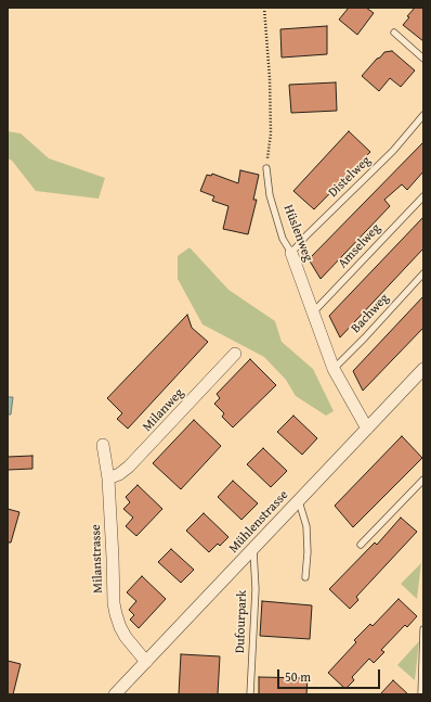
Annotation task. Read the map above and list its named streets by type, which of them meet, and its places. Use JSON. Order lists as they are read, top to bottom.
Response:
{
  "streets": {
    "street": [
      "Hüslenweg",
      "Milanweg",
      "Mühlenstrasse",
      "Milanstrasse"
    ],
    "lane": [
      "Distelweg",
      "Amselweg",
      "Bachweg",
      "Dufourpark"
    ]
  },
  "crossings": [
    ["Distelweg", "Hüslenweg"],
    ["Hüslenweg", "Amselweg"],
    ["Hüslenweg", "Bachweg"],
    ["Hüslenweg", "Mühlenstrasse"],
    ["Milanweg", "Milanstrasse"],
    ["Mühlenstrasse", "Milanstrasse"],
    ["Mühlenstrasse", "Dufourpark"]
  ],
  "scale_bar": "50 m"
}
